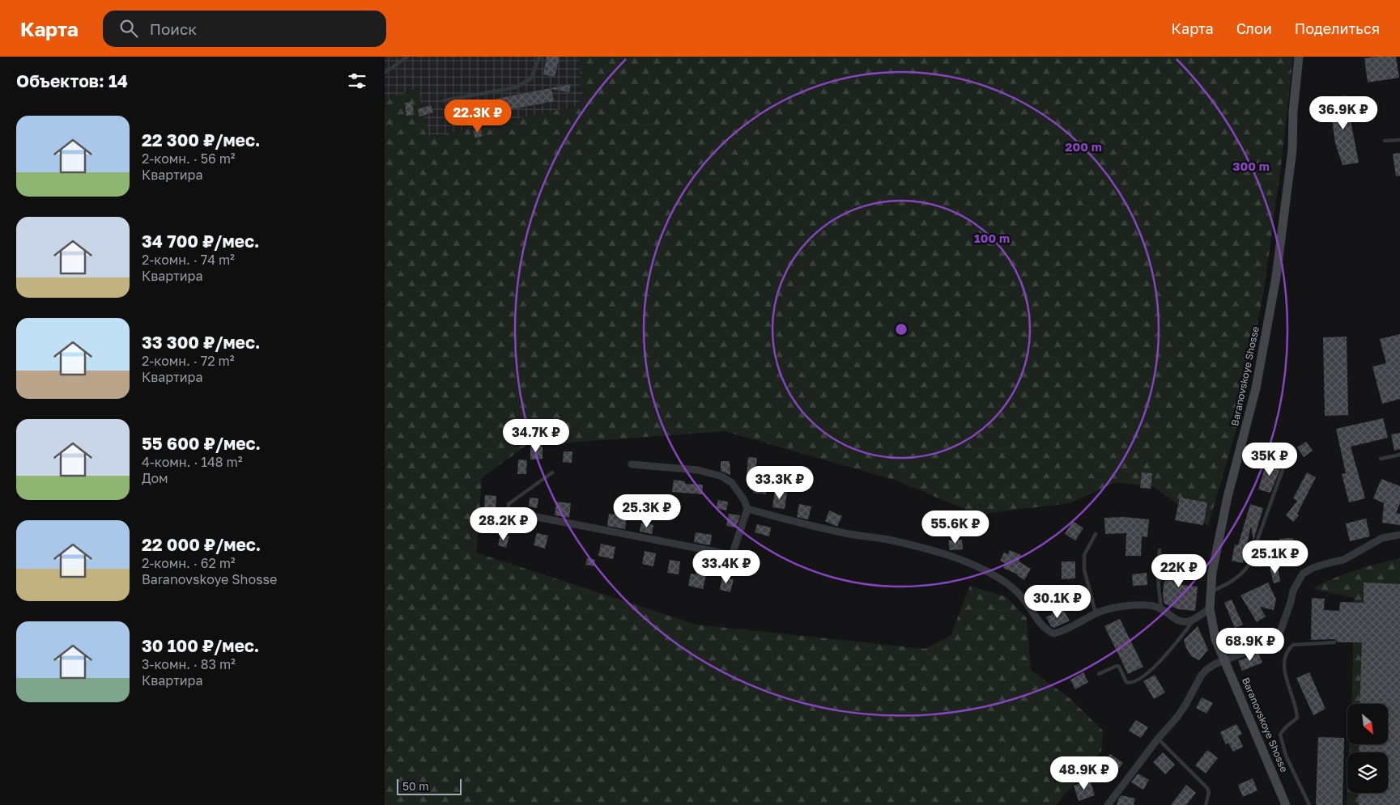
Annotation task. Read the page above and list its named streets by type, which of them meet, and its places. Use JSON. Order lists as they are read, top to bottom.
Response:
{
  "streets": {
    "main road": ["Baranovskoye Shosse"]
  },
  "scale_bar": "50 m",
  "north": "bottom right",
  "page": {
    "header": "Карта",
    "search": "Поиск",
    "nav": ["Карта", "Слои", "Поделиться"],
    "heading": "Объектов: 14",
    "price": [
      "36.9K ₽",
      "22.3K ₽",
      "34.7K ₽",
      "35K ₽",
      "33.3K ₽",
      "25.3K ₽",
      "28.2K ₽",
      "55.6K ₽",
      "25.1K ₽",
      "33.4K ₽",
      "22K ₽",
      "30.1K ₽",
      "68.9K ₽",
      "48.9K ₽"
    ],
    "list": [
      {
        "name": "22 300 ₽/мес.",
        "note": "2-комн. · 56 m² · Квартира"
      },
      {
        "name": "34 700 ₽/мес.",
        "note": "2-комн. · 74 m² · Квартира"
      },
      {
        "name": "33 300 ₽/мес.",
        "note": "2-комн. · 72 m² · Квартира"
      },
      {
        "name": "55 600 ₽/мес.",
        "note": "4-комн. · 148 m² · Дом"
      },
      {
        "name": "22 000 ₽/мес.",
        "note": "2-комн. · 62 m² · Baranovskoye Shosse"
      },
      {
        "name": "30 100 ₽/мес.",
        "note": "3-комн. · 83 m² · Квартира"
      }
    ],
    "scale": "50 m"
  },
  "rings": ["200 m", "300 m", "100 m"]
}
